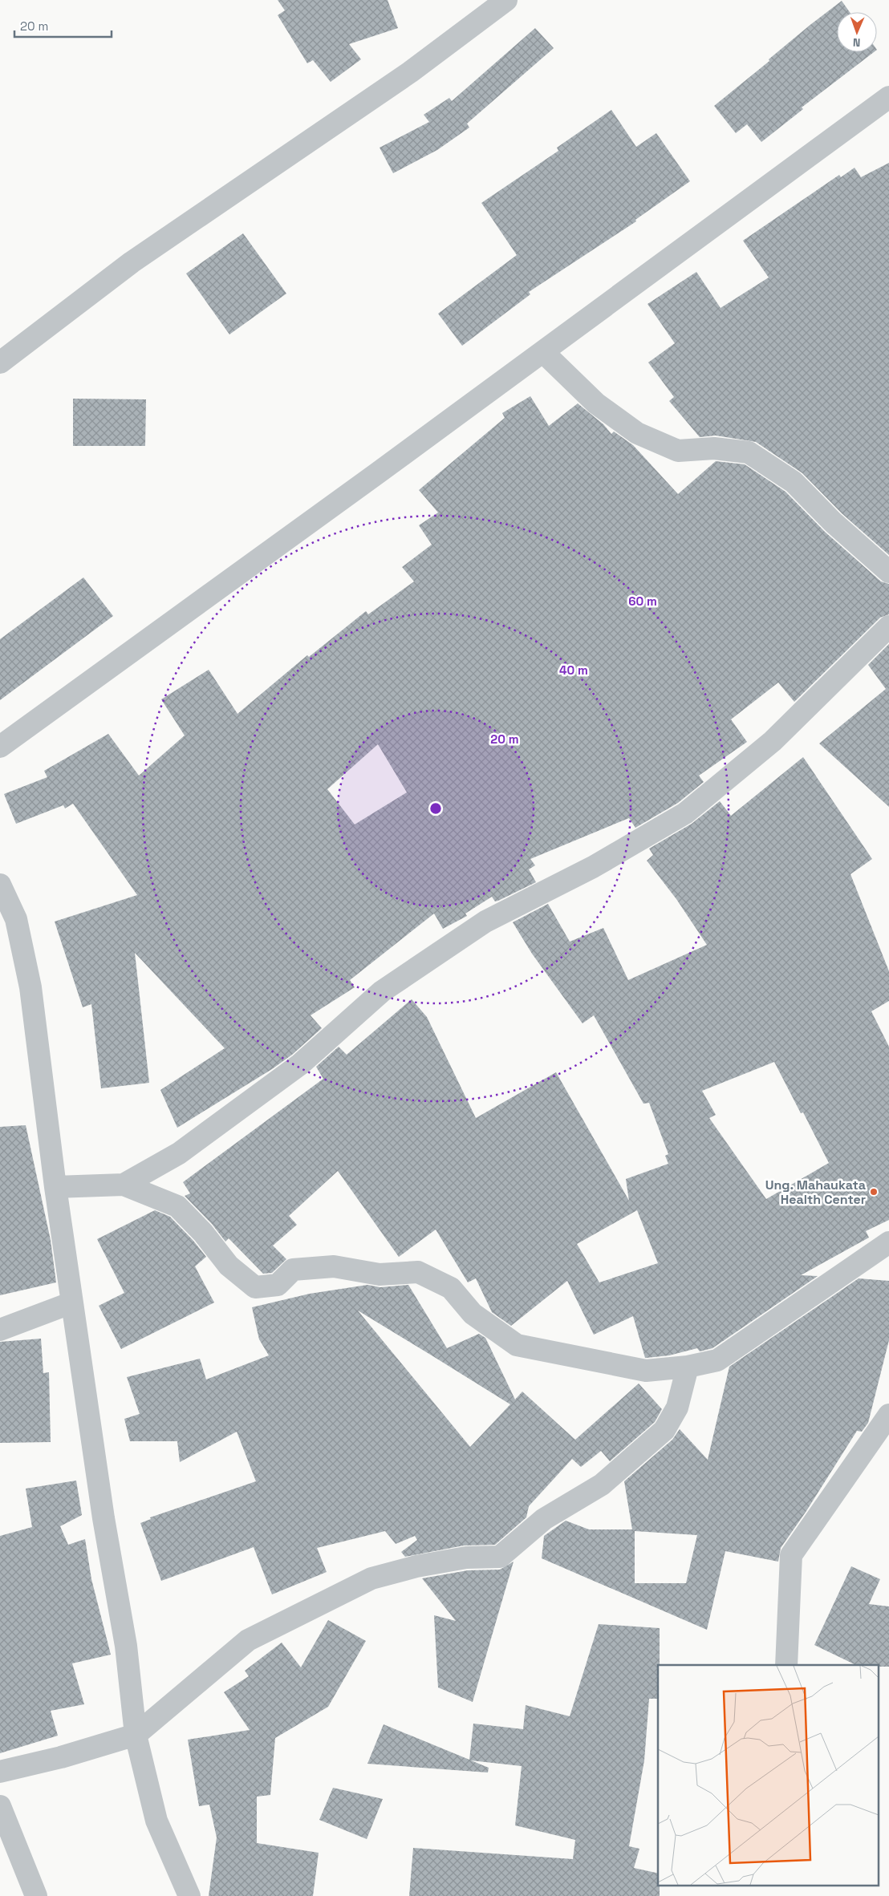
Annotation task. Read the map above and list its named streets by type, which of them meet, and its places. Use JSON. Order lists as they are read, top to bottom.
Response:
{
  "places": ["Ung. Mahaukata Health Center"],
  "scale_bar": "20 m",
  "north": "bottom",
  "rings": ["60 m", "40 m", "20 m"]
}
